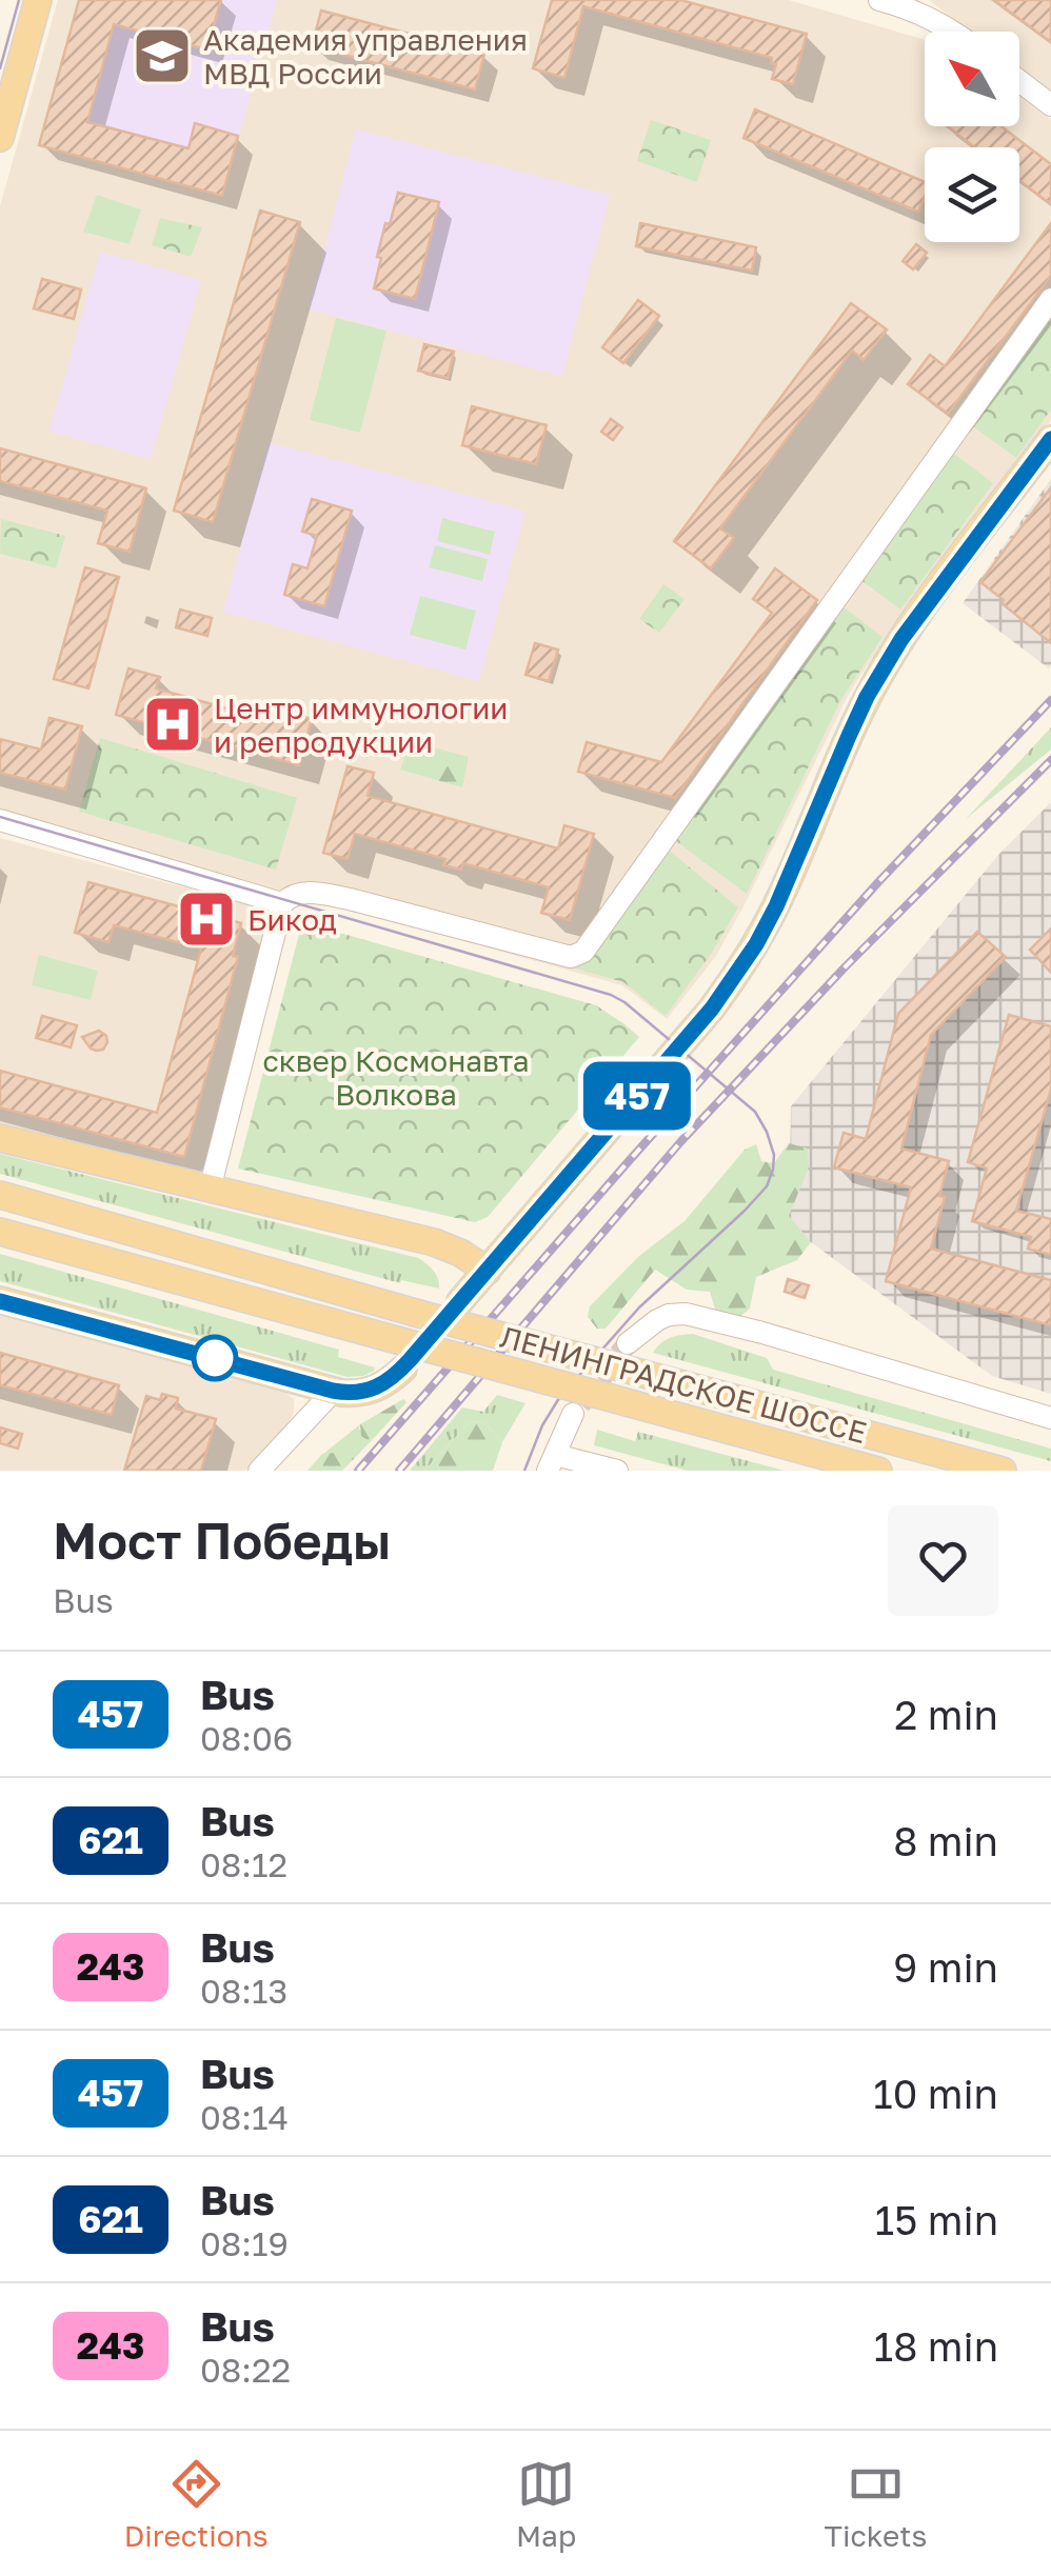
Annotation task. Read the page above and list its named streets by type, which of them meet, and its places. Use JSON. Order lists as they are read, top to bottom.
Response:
{
  "streets": {
    "main road": ["ЛЕНИНГРАДСКОЕ ШОССЕ"]
  },
  "parks": ["сквер Космонавта Волкова"],
  "places": {
    "school or university": ["Академия управления МВД России"],
    "hospital": ["Центр иммунологии и репродукции", "Бикод"]
  },
  "lines": ["bus line 457"],
  "north": "top left",
  "page": {
    "on_map": "457",
    "heading": ["Мост Победы", "Bus"],
    "list": [
      {
        "mark": "457",
        "name": "Bus",
        "note": "08:06",
        "value": "2 min"
      },
      {
        "mark": "621",
        "name": "Bus",
        "note": "08:12",
        "value": "8 min"
      },
      {
        "mark": "243",
        "name": "Bus",
        "note": "08:13",
        "value": "9 min"
      },
      {
        "mark": "457",
        "name": "Bus",
        "note": "08:14",
        "value": "10 min"
      },
      {
        "mark": "621",
        "name": "Bus",
        "note": "08:19",
        "value": "15 min"
      },
      {
        "mark": "243",
        "name": "Bus",
        "note": "08:22",
        "value": "18 min"
      }
    ],
    "tabs": ["Directions", "Map", "Tickets"]
  }
}
